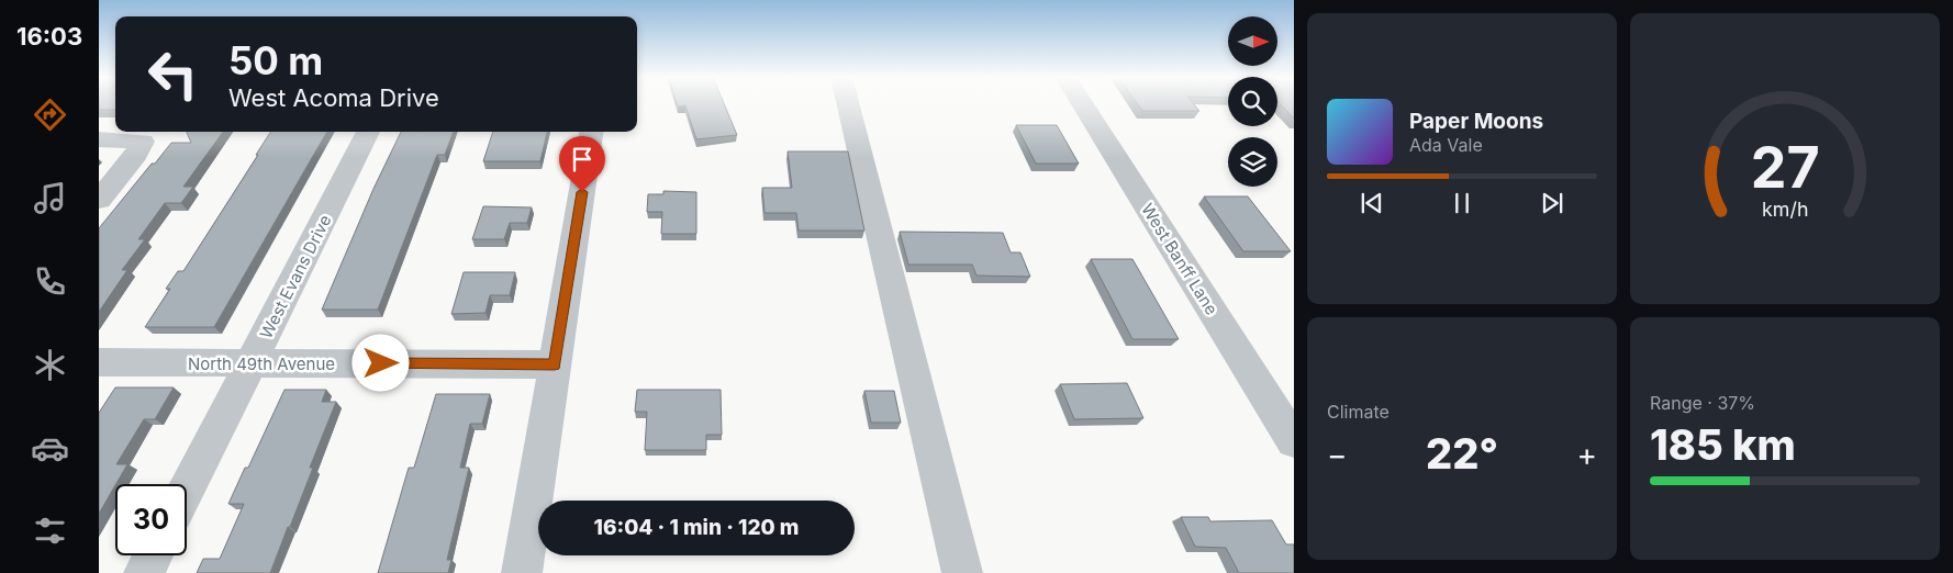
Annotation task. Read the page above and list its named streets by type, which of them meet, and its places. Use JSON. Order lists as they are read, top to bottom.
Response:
{
  "streets": {
    "street": ["West Banff Lane", "West Evans Drive", "North 49th Avenue"]
  },
  "crossings": [
    ["West Evans Drive", "North 49th Avenue"]
  ],
  "north": "right",
  "page": {
    "tabs": "16:03",
    "turn": ["50 m", "West Acoma Drive"],
    "song": ["Paper Moons", "Ada Vale"],
    "tile": [
      "Climate",
      ["Range · 37%", "185 km"]
    ],
    "heat": ["−", "22°", "+"],
    "limit": "30",
    "trip": "16:04 · 1 min · 120 m",
    "gauge": ["27", "km/h"]
  }
}
